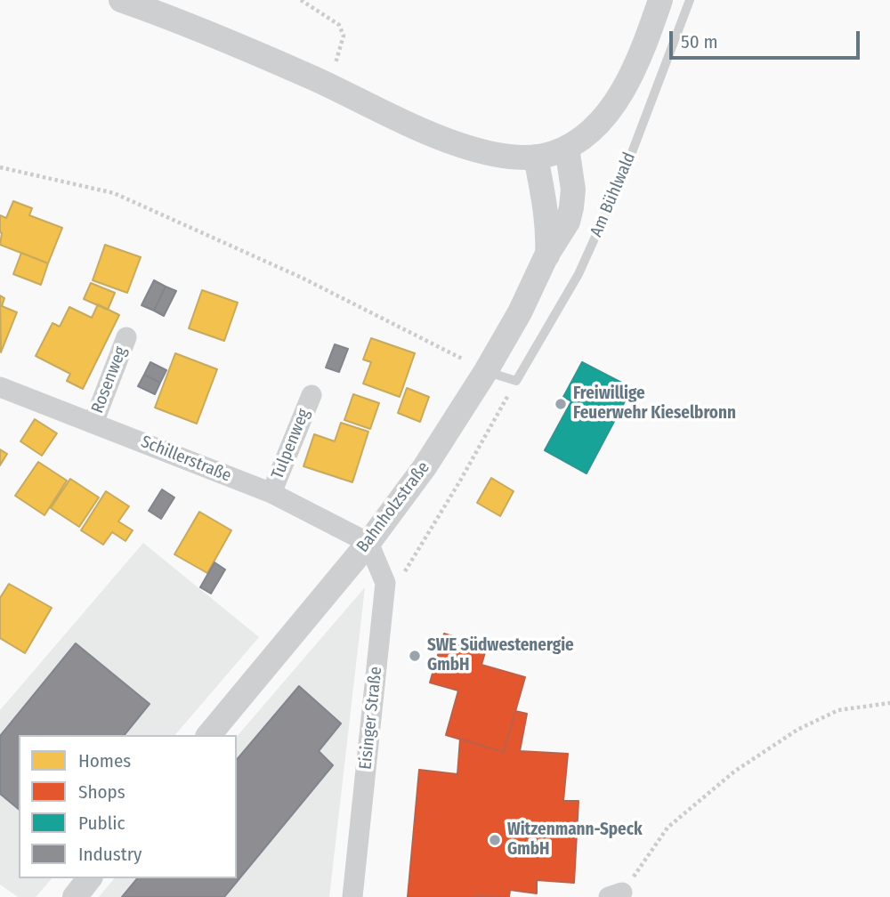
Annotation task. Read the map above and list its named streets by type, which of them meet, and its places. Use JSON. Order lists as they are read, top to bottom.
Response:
{
  "streets": {
    "street": [
      "Rosenweg",
      "Tulpenweg",
      "Schillerstraße",
      "Bahnholzstraße",
      "Eisinger Straße"
    ],
    "lane": ["Am Bühlwald"]
  },
  "crossings": [
    ["Rosenweg", "Schillerstraße"],
    ["Tulpenweg", "Schillerstraße"],
    ["Schillerstraße", "Bahnholzstraße"],
    ["Schillerstraße", "Eisinger Straße"],
    ["Bahnholzstraße", "Eisinger Straße"]
  ],
  "places": ["Freiwillige Feuerwehr Kieselbronn", "SWE Südwestenergie GmbH", "Witzenmann-Speck GmbH"],
  "legend": [
    "Homes",
    "Shops",
    "Public",
    "Industry"
  ],
  "scale_bar": "50 m"
}
